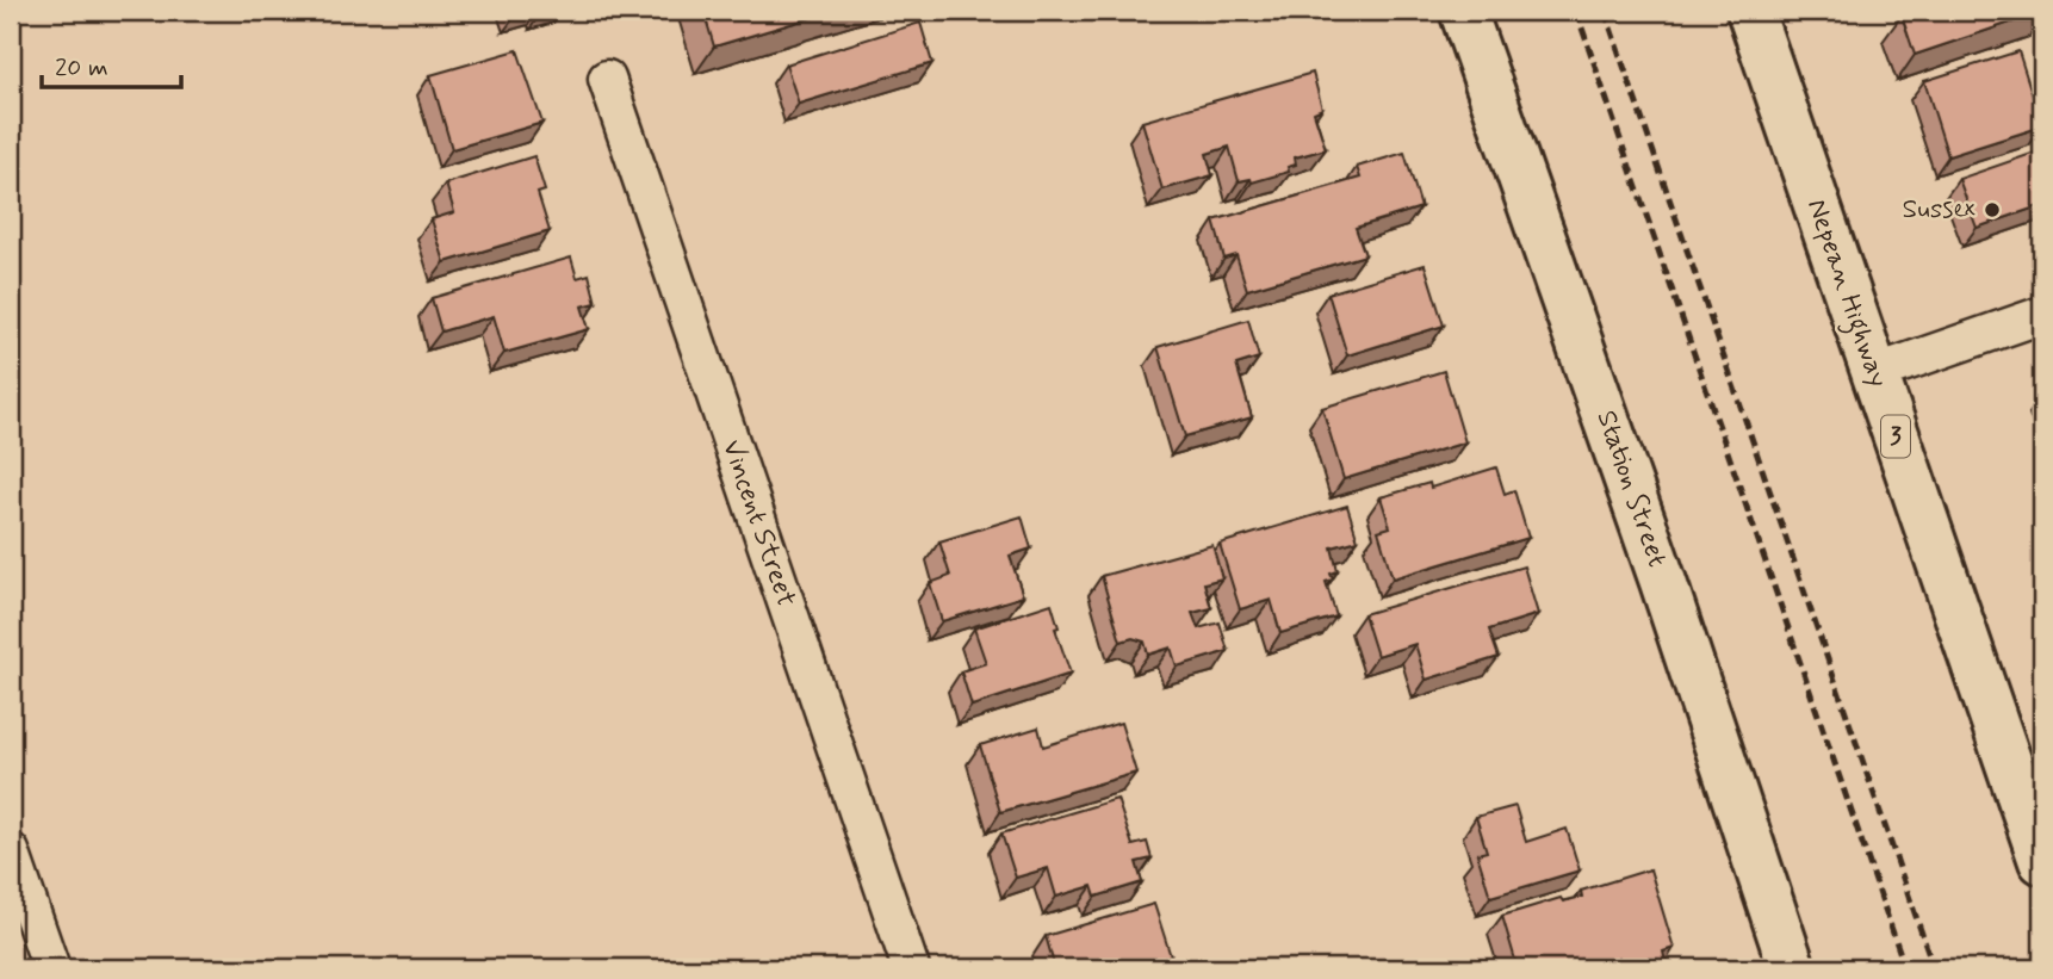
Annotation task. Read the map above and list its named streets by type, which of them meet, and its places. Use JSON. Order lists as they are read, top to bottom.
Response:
{
  "streets": {
    "main road": ["Nepean Highway", "3", "Station Street"],
    "street": ["Vincent Street"]
  },
  "places": ["Sussex"],
  "scale_bar": "20 m"
}
